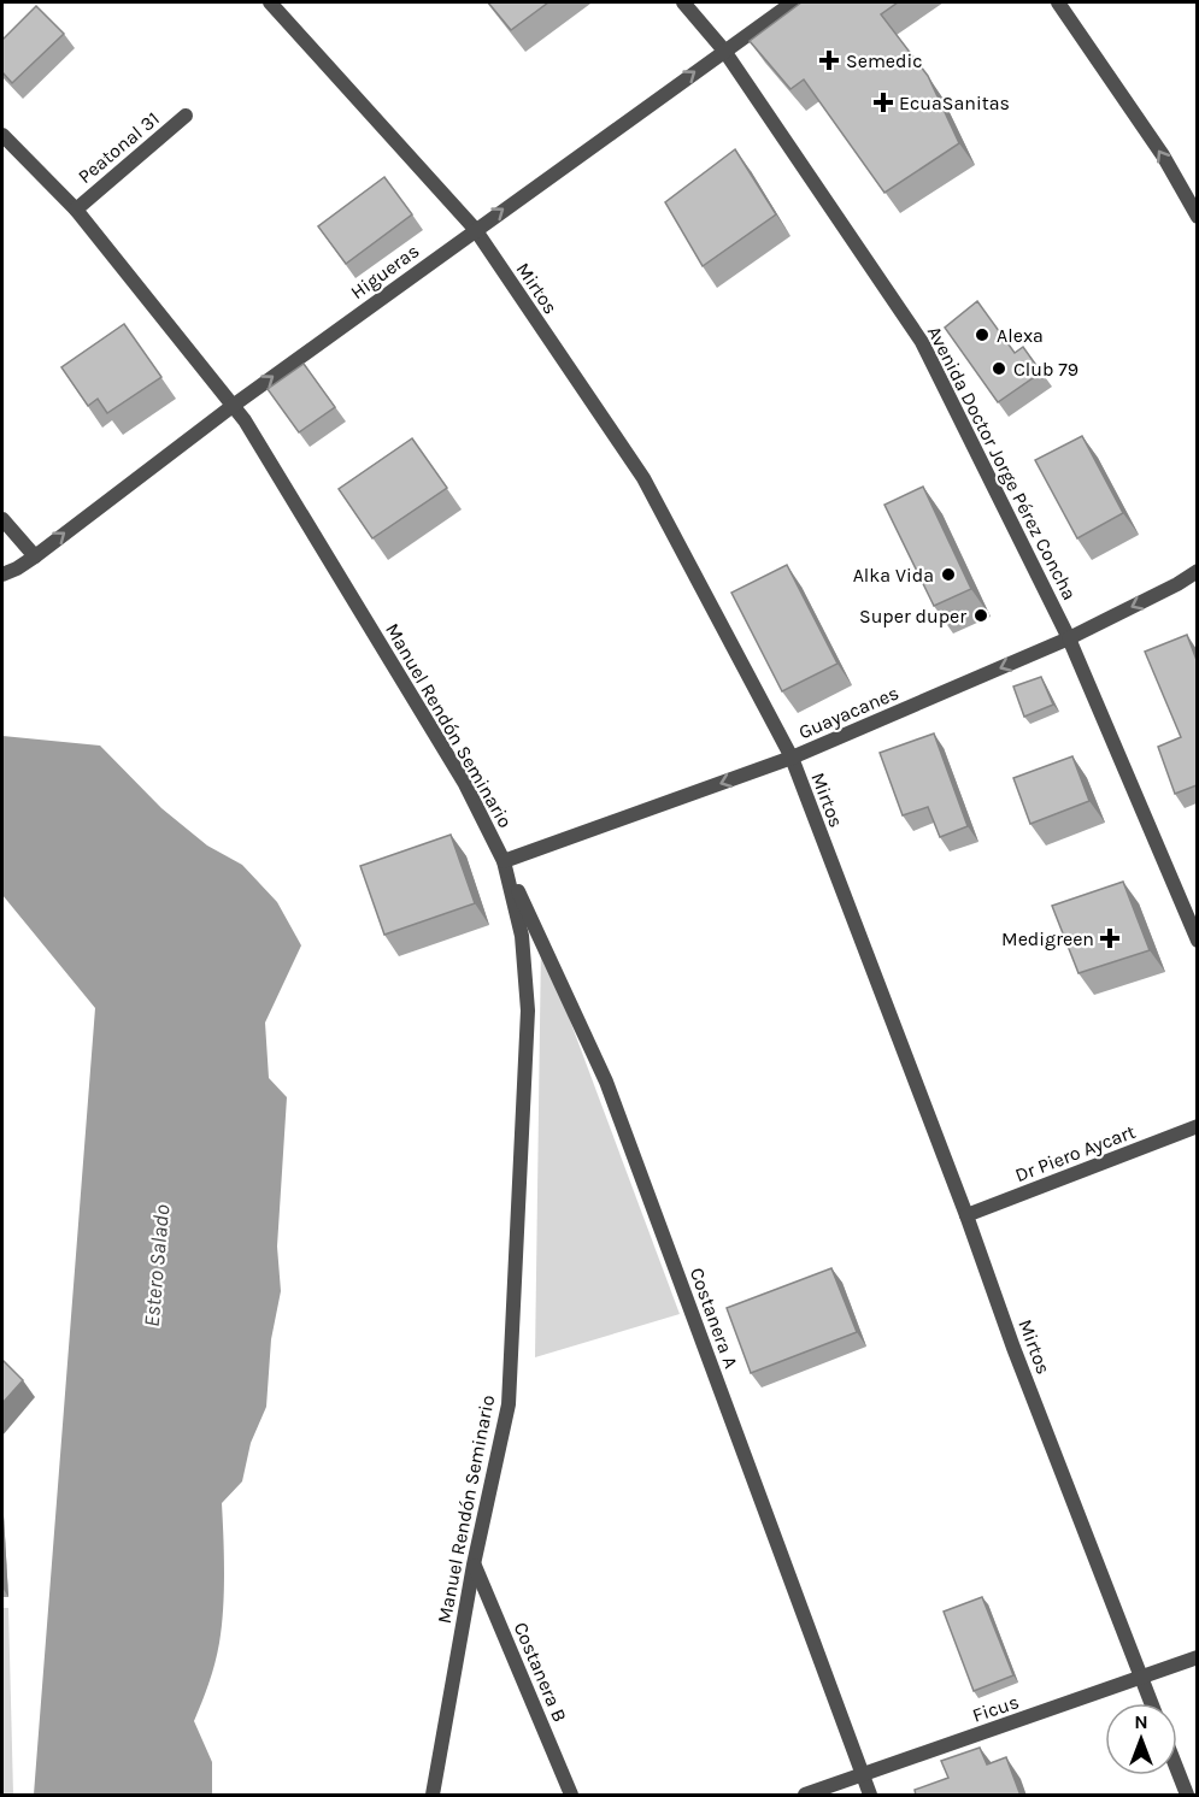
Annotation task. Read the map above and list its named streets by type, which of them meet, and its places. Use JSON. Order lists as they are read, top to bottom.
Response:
{
  "streets": {
    "street": [
      "Peatonal 31",
      "Higueras",
      "Mirtos",
      "Avenida Doctor Jorge Pérez Concha",
      "Guayacanes",
      "Manuel Rendón Seminario",
      "Dr Piero Aycart",
      "Costanera A",
      "Costanera B",
      "Ficus"
    ]
  },
  "crossings": [
    ["Peatonal 31", "Manuel Rendón Seminario"],
    ["Higueras", "Mirtos"],
    ["Higueras", "Avenida Doctor Jorge Pérez Concha"],
    ["Higueras", "Manuel Rendón Seminario"],
    ["Mirtos", "Guayacanes"],
    ["Mirtos", "Dr Piero Aycart"],
    ["Mirtos", "Ficus"],
    ["Avenida Doctor Jorge Pérez Concha", "Guayacanes"],
    ["Guayacanes", "Manuel Rendón Seminario"],
    ["Guayacanes", "Costanera A"],
    ["Manuel Rendón Seminario", "Costanera A"],
    ["Manuel Rendón Seminario", "Costanera B"],
    ["Costanera A", "Ficus"]
  ],
  "one_way": ["Higueras", "Guayacanes"],
  "water": ["Estero Salado"],
  "places": {
    "health": ["Semedic", "EcuaSanitas", "Medigreen"],
    "other": [
      "Alexa",
      "Club 79",
      "Alka Vida",
      "Super duper"
    ]
  },
  "north": "top"
}
